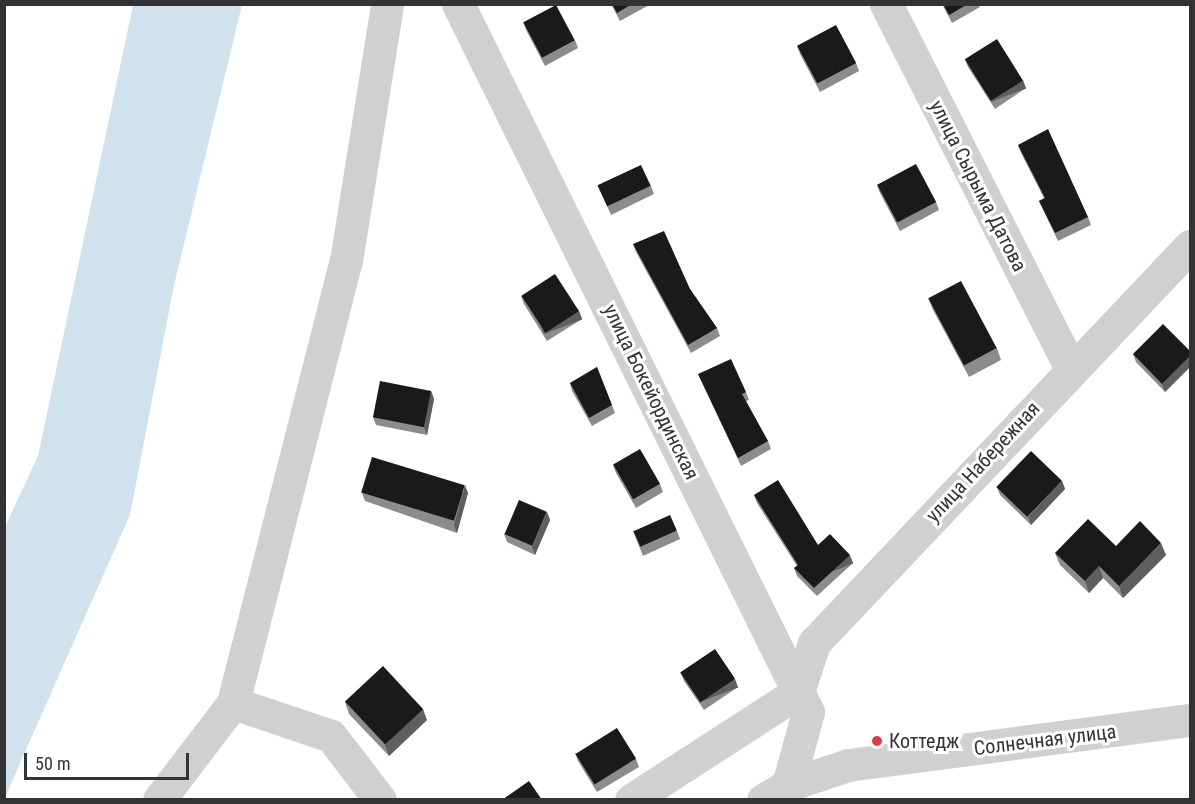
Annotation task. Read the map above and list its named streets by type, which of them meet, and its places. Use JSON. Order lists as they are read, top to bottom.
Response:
{
  "streets": {
    "street": [
      "улица Сырыма Датова",
      "улица Бокейординская",
      "улица Набережная",
      "Солнечная улица"
    ]
  },
  "crossings": [
    ["улица Сырыма Датова", "улица Набережная"],
    ["улица Бокейординская", "улица Набережная"],
    ["улица Бокейординская", "Солнечная улица"]
  ],
  "places": ["Коттедж"],
  "scale_bar": "50 m"
}
